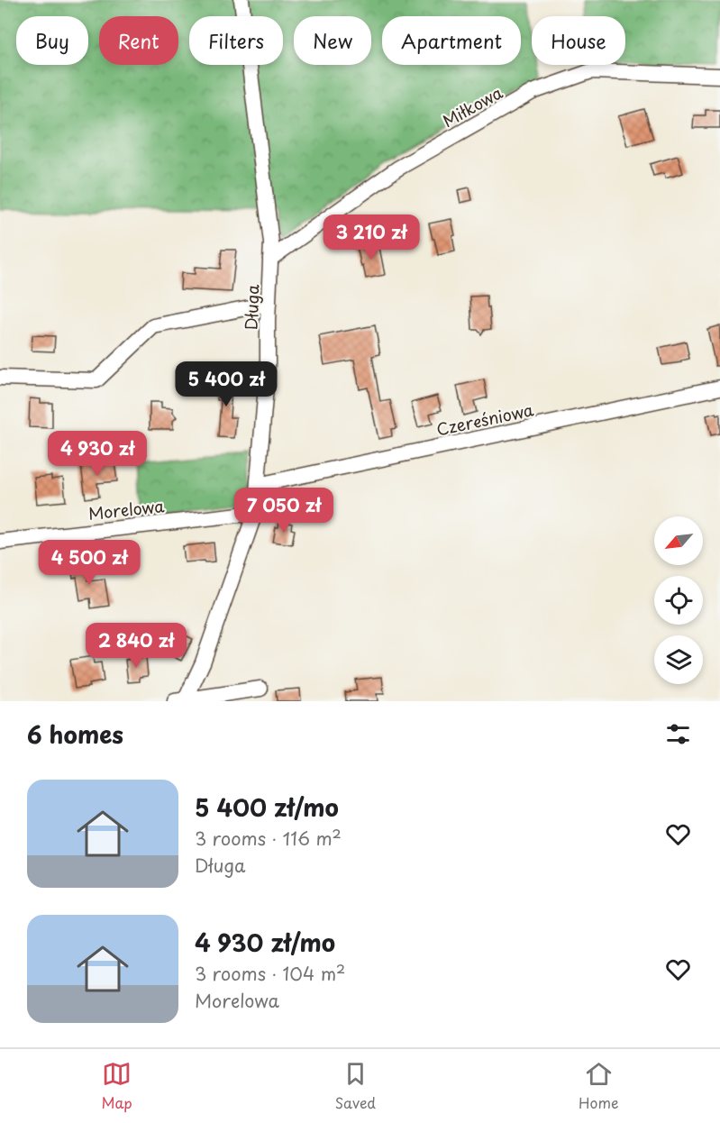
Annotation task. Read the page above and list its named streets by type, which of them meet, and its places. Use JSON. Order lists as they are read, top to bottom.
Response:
{
  "streets": {
    "street": [
      "Miłkowa",
      "Długa",
      "Czereśniowa",
      "Morelowa"
    ]
  },
  "crossings": [
    ["Miłkowa", "Długa"],
    ["Długa", "Czereśniowa"],
    ["Długa", "Morelowa"]
  ],
  "north": "bottom left",
  "page": {
    "chip": [
      "Buy",
      "Rent",
      "Filters",
      "New",
      "Apartment",
      "House"
    ],
    "price": [
      "3 210 zł",
      "5 400 zł",
      "4 930 zł",
      "7 050 zł",
      "4 500 zł",
      "2 840 zł"
    ],
    "heading": "6 homes",
    "list": [
      {
        "name": "5 400 zł/mo",
        "note": "3 rooms · 116 m² · Długa"
      },
      {
        "name": "4 930 zł/mo",
        "note": "3 rooms · 104 m² · Morelowa"
      }
    ],
    "tabs": ["Map", "Saved", "Home"]
  }
}
